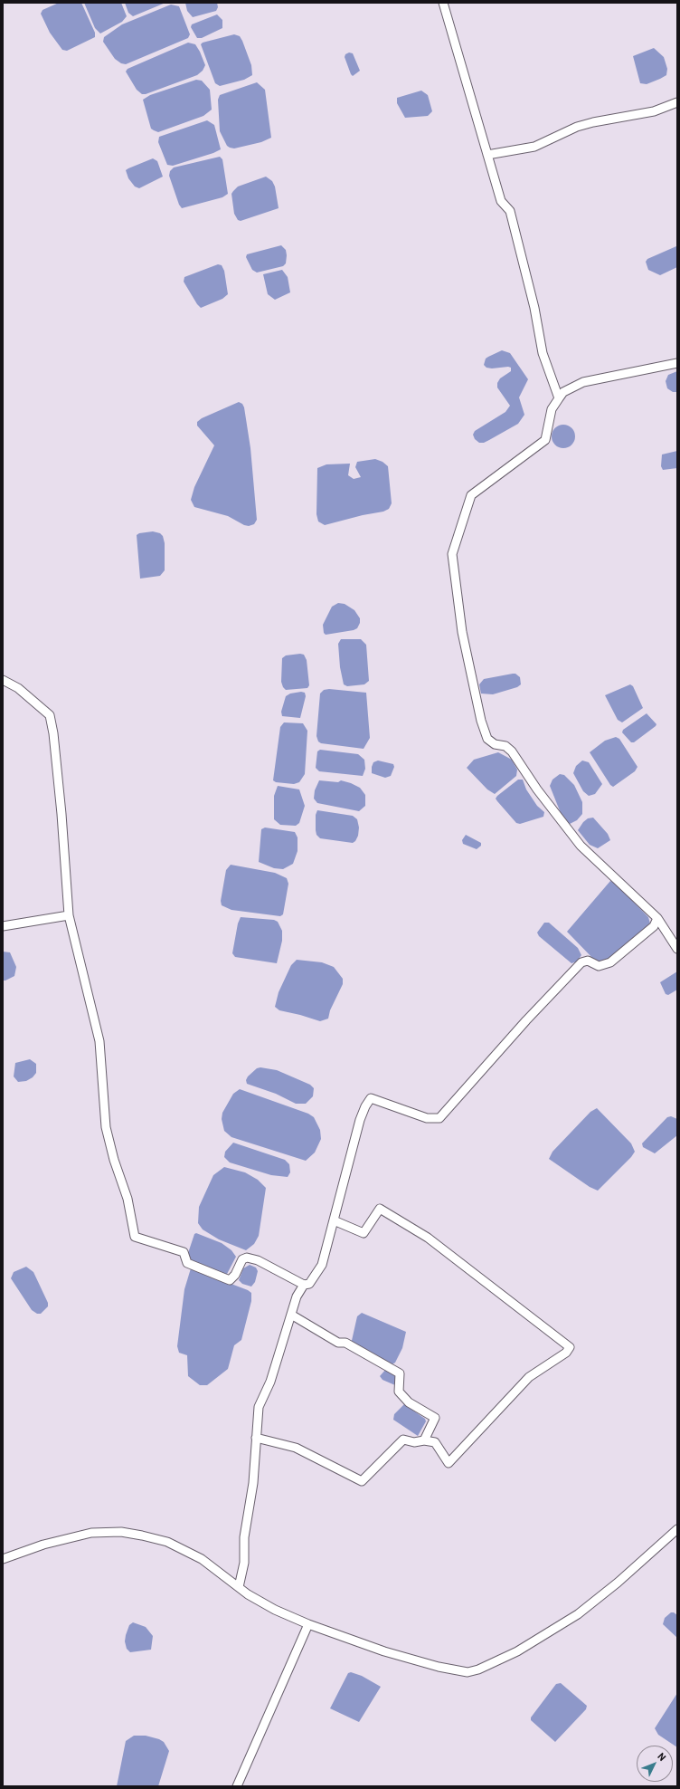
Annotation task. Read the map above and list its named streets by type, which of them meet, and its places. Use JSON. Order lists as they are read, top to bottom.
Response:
{
  "north": "top right"
}
